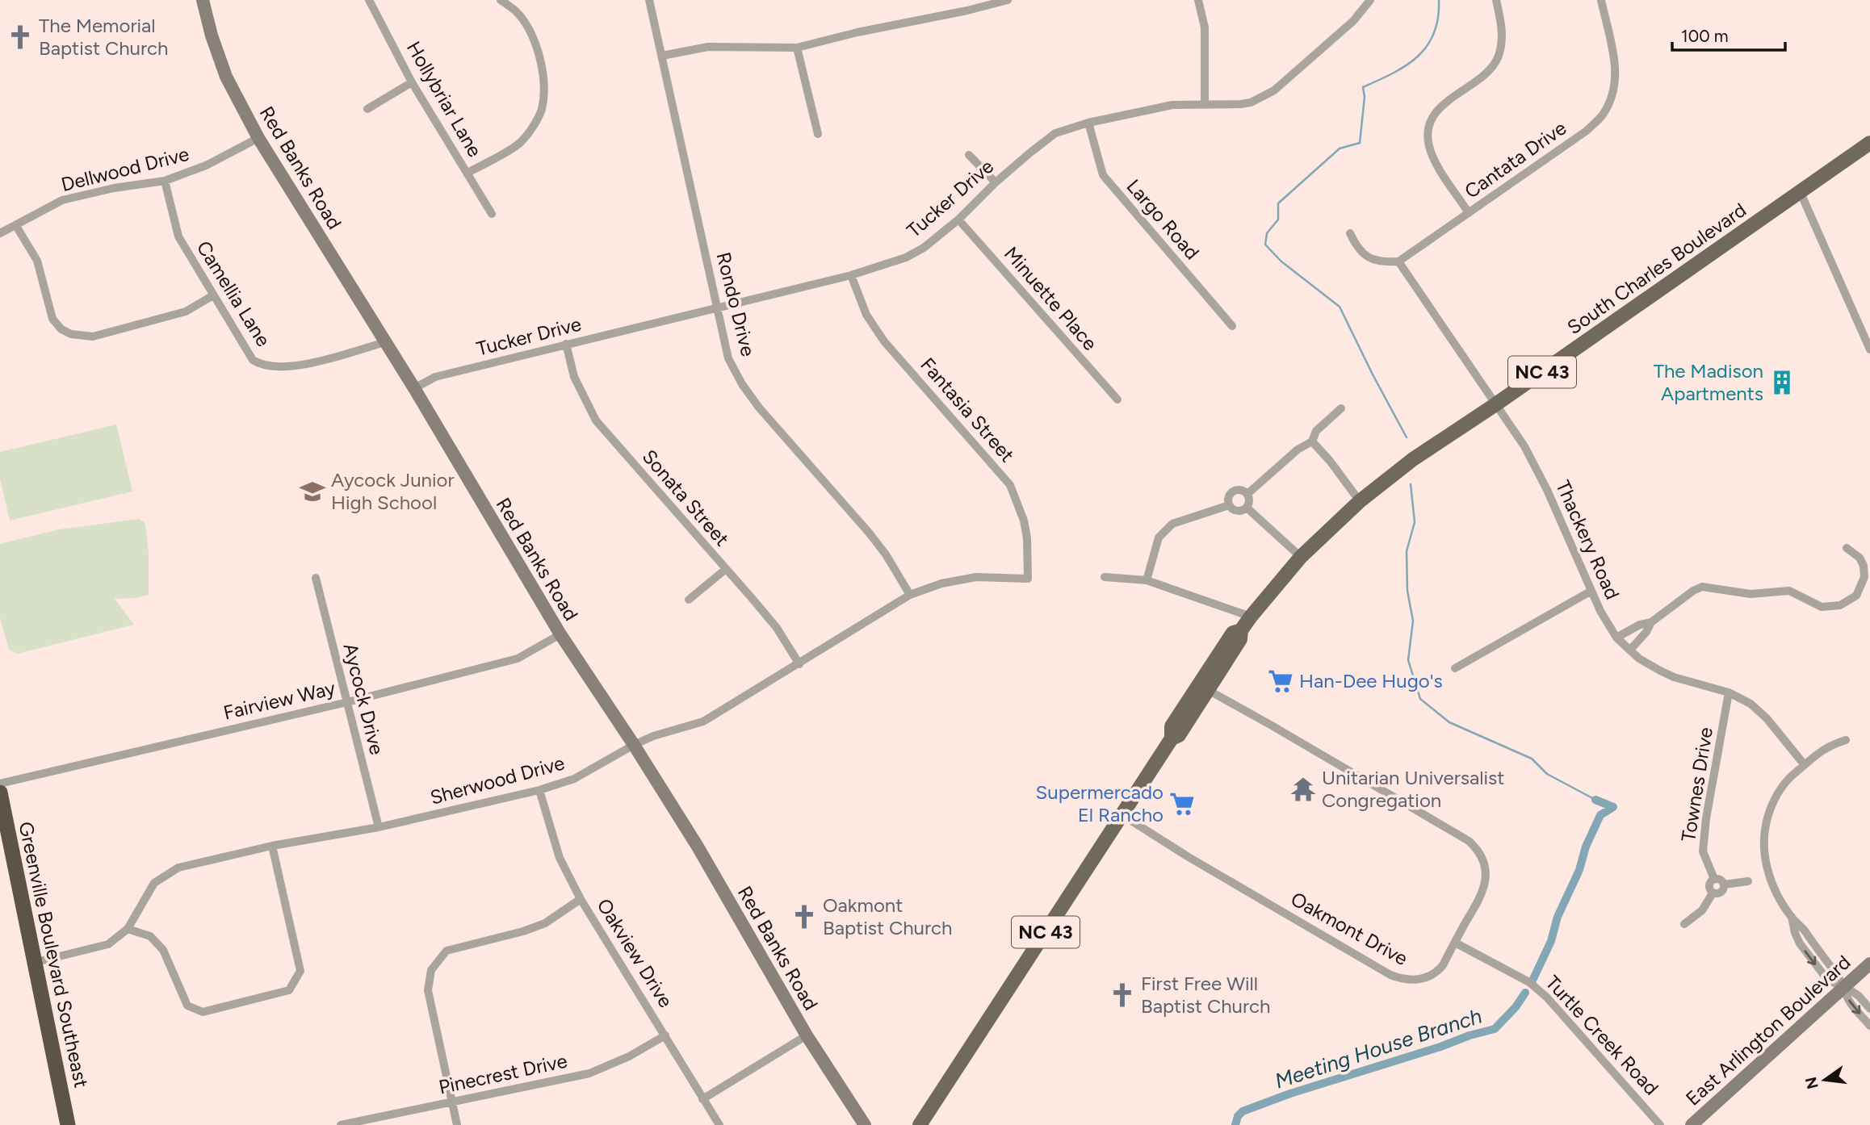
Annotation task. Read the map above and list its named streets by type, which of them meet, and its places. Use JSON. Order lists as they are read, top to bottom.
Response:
{
  "streets": {
    "highway": ["Greenville Boulevard Southeast"],
    "main road": ["South Charles Boulevard", "NC 43"],
    "street": [
      "Hollybriar Lane",
      "Cantata Drive",
      "Red Banks Road",
      "Dellwood Drive",
      "Tucker Drive",
      "Largo Road",
      "Camellia Lane",
      "Minuette Place",
      "Rondo Drive",
      "Fantasia Street",
      "Sonata Street",
      "Thackery Road",
      "Aycock Drive",
      "Fairview Way",
      "Sherwood Drive",
      "Townes Drive",
      "Oakmont Drive",
      "Oakview Drive",
      "East Arlington Boulevard",
      "Turtle Creek Road",
      "Pinecrest Drive"
    ]
  },
  "crossings": [
    ["Cantata Drive", "Thackery Road"],
    ["Red Banks Road", "Dellwood Drive"],
    ["Red Banks Road", "Tucker Drive"],
    ["Red Banks Road", "Camellia Lane"],
    ["Red Banks Road", "Fairview Way"],
    ["Red Banks Road", "Sherwood Drive"],
    ["Dellwood Drive", "Camellia Lane"],
    ["Tucker Drive", "Largo Road"],
    ["Tucker Drive", "Minuette Place"],
    ["Tucker Drive", "Rondo Drive"],
    ["Tucker Drive", "Fantasia Street"],
    ["Tucker Drive", "Sonata Street"],
    ["South Charles Boulevard", "Thackery Road"],
    ["South Charles Boulevard", "Oakmont Drive"],
    ["Rondo Drive", "Sherwood Drive"],
    ["Fantasia Street", "Sherwood Drive"],
    ["Sonata Street", "Sherwood Drive"],
    ["Thackery Road", "Townes Drive"],
    ["Aycock Drive", "Fairview Way"],
    ["Aycock Drive", "Sherwood Drive"],
    ["Sherwood Drive", "Oakview Drive"],
    ["Sherwood Drive", "Greenville Boulevard Southeast"],
    ["Oakmont Drive", "Turtle Creek Road"],
    ["Oakview Drive", "Pinecrest Drive"]
  ],
  "water": ["Meeting House Branch"],
  "places": {
    "church": ["The Memorial Baptist Church", "Oakmont Baptist Church", "First Free Will Baptist Church"],
    "building": ["The Madison Apartments"],
    "school or university": ["Aycock Junior High School"],
    "supermarket": ["Han-Dee Hugo's", "Supermercado El Rancho"],
    "temple": ["Unitarian Universalist Congregation"]
  },
  "scale_bar": "100 m",
  "north": "left"
}
